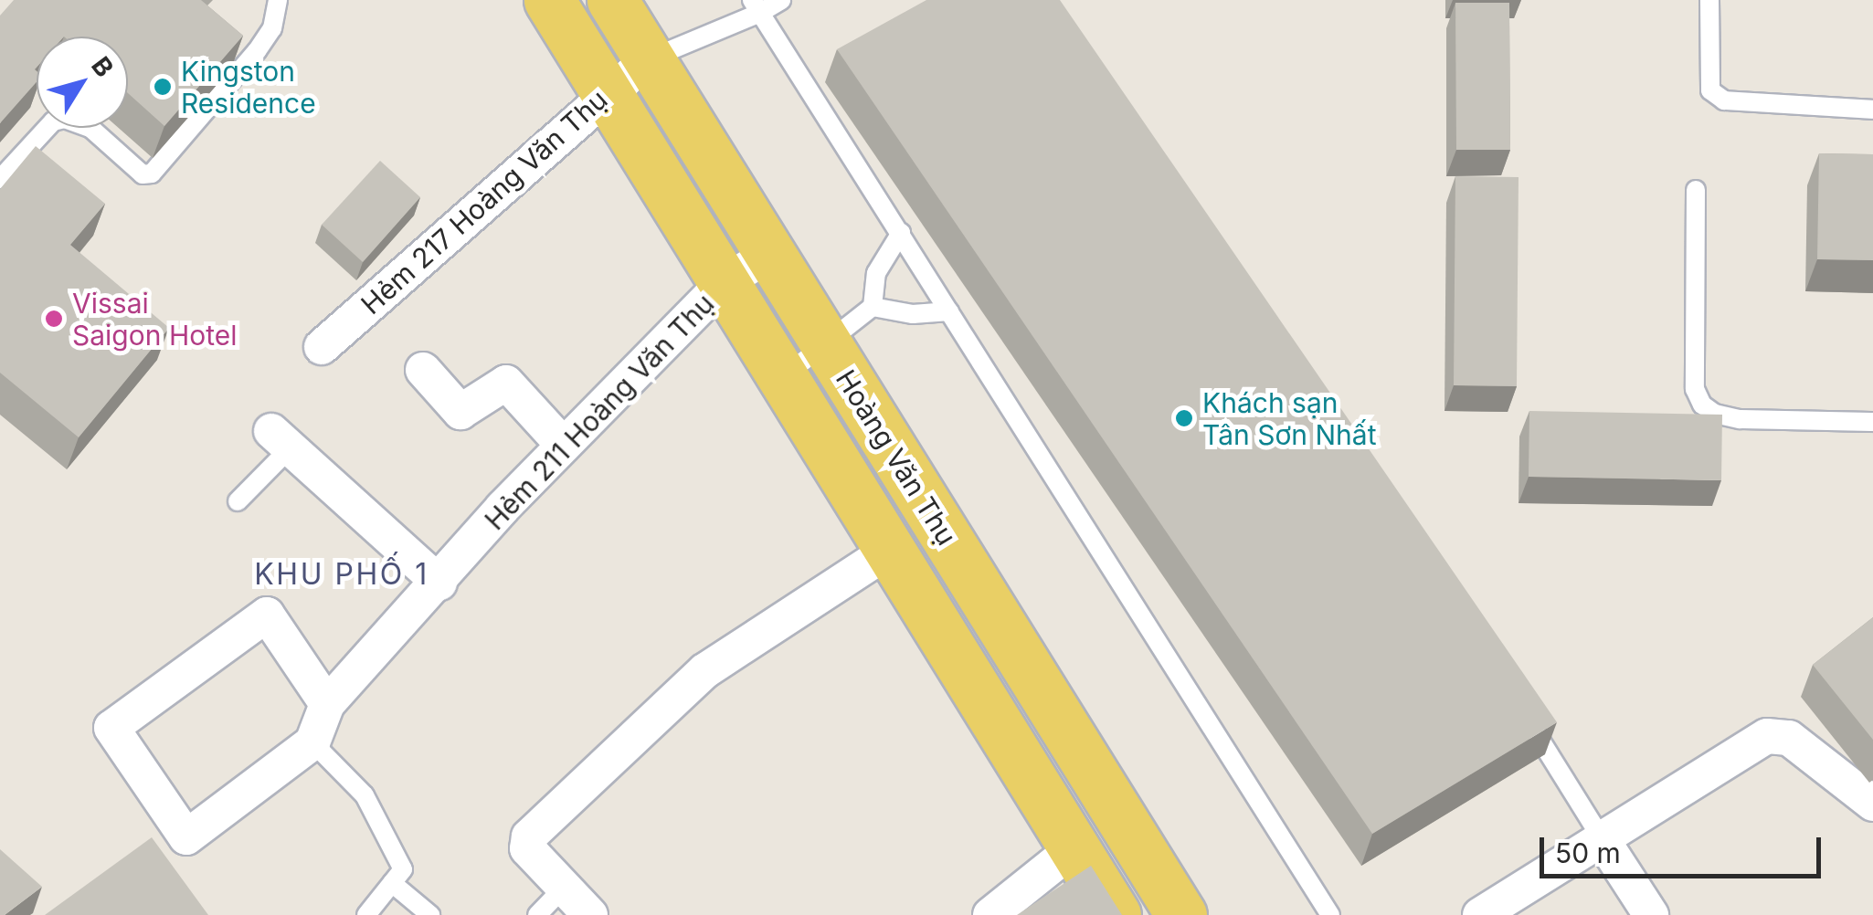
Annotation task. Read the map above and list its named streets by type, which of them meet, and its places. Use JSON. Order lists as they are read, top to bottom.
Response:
{
  "streets": {
    "main road": ["Hoàng Văn Thụ"],
    "street": ["Hẻm 217 Hoàng Văn Thụ", "Hẻm 211 Hoàng Văn Thụ"]
  },
  "crossings": [
    ["Hẻm 217 Hoàng Văn Thụ", "Hoàng Văn Thụ"],
    ["Hẻm 211 Hoàng Văn Thụ", "Hoàng Văn Thụ"]
  ],
  "districts": ["KHU PHỐ 1"],
  "places": ["Kingston Residence", "Vissai Saigon Hotel", "Khách sạn Tân Sơn Nhất"],
  "scale_bar": "50 m",
  "north": "top right"
}
